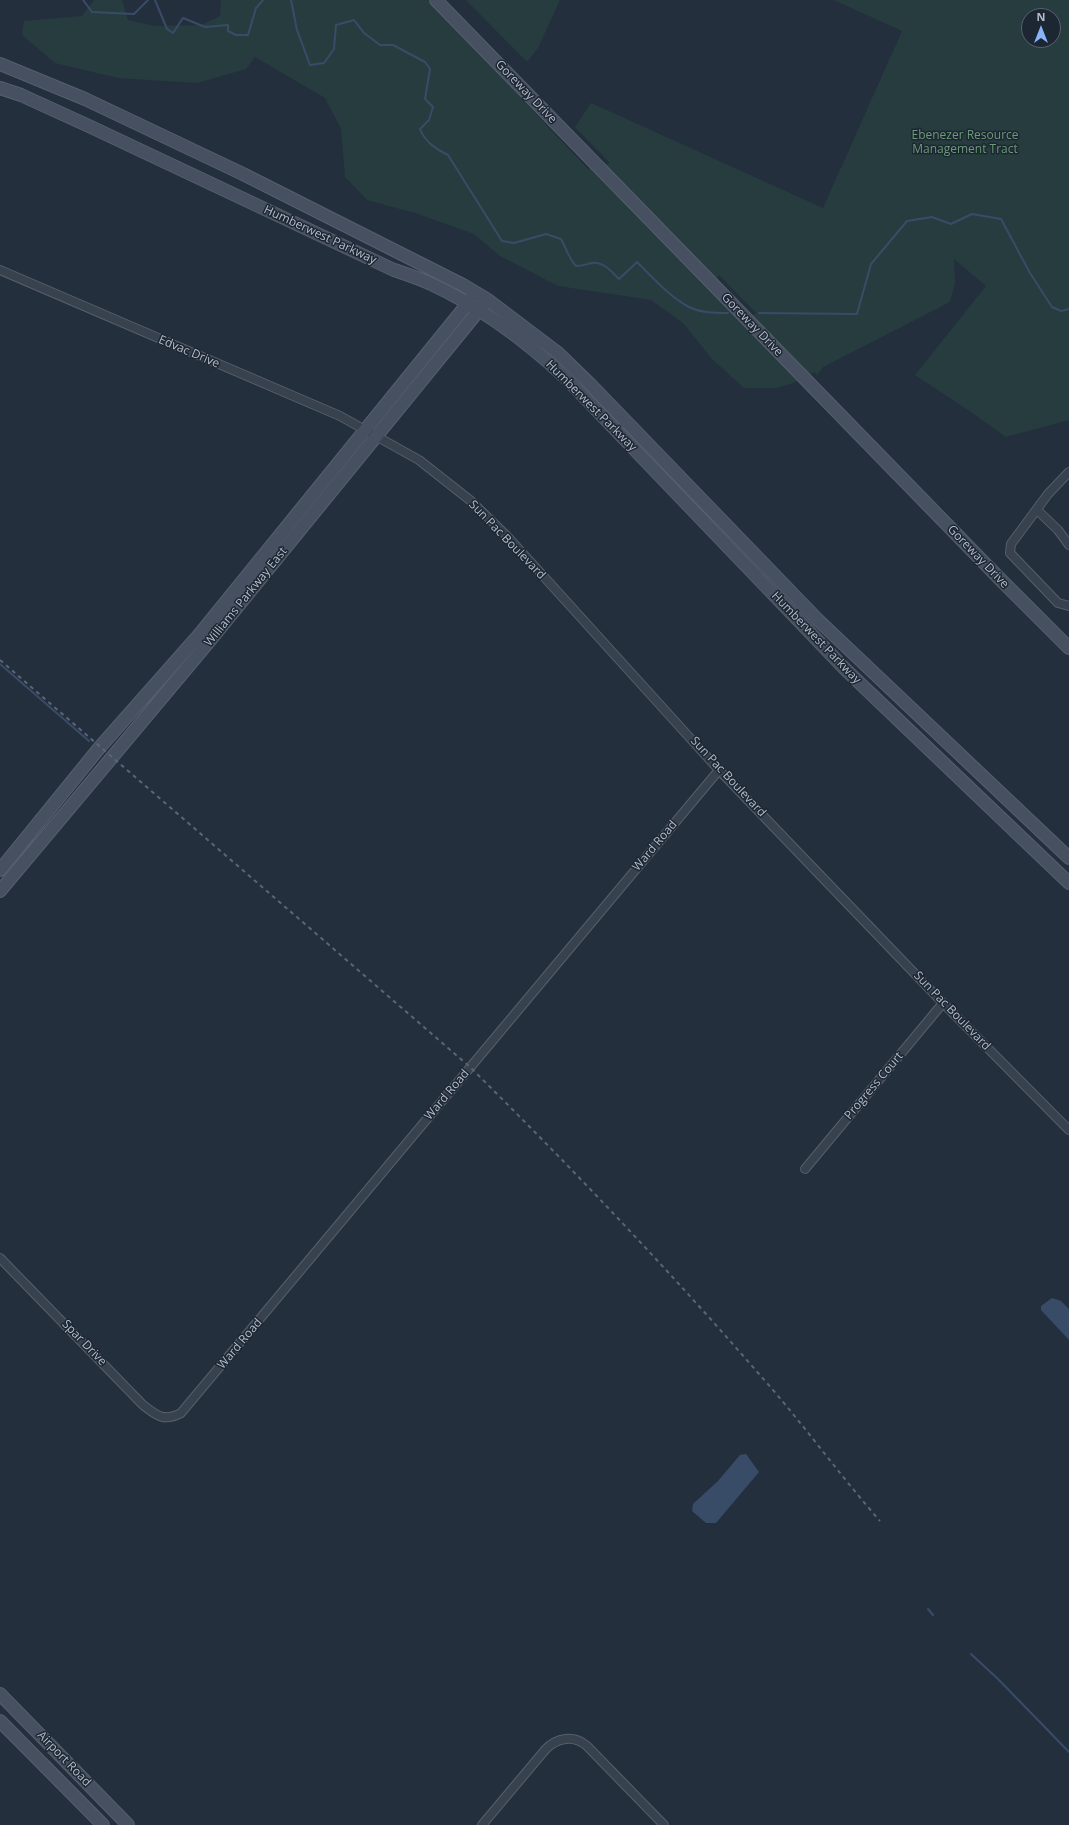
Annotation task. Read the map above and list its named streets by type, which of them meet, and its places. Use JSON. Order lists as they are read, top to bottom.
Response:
{
  "streets": {
    "main road": [
      "Goreway Drive",
      "Humberwest Parkway",
      "Williams Parkway East",
      "Airport Road"
    ],
    "street": [
      "Edvac Drive",
      "Sun Pac Boulevard",
      "Ward Road",
      "Progress Court",
      "Spar Drive"
    ]
  },
  "crossings": [
    ["Humberwest Parkway", "Williams Parkway East"],
    ["Edvac Drive", "Sun Pac Boulevard"],
    ["Edvac Drive", "Williams Parkway East"],
    ["Sun Pac Boulevard", "Williams Parkway East"],
    ["Sun Pac Boulevard", "Ward Road"],
    ["Sun Pac Boulevard", "Progress Court"],
    ["Ward Road", "Spar Drive"]
  ],
  "parks": ["Ebenezer Resource Management Tract"],
  "north": "top"
}
